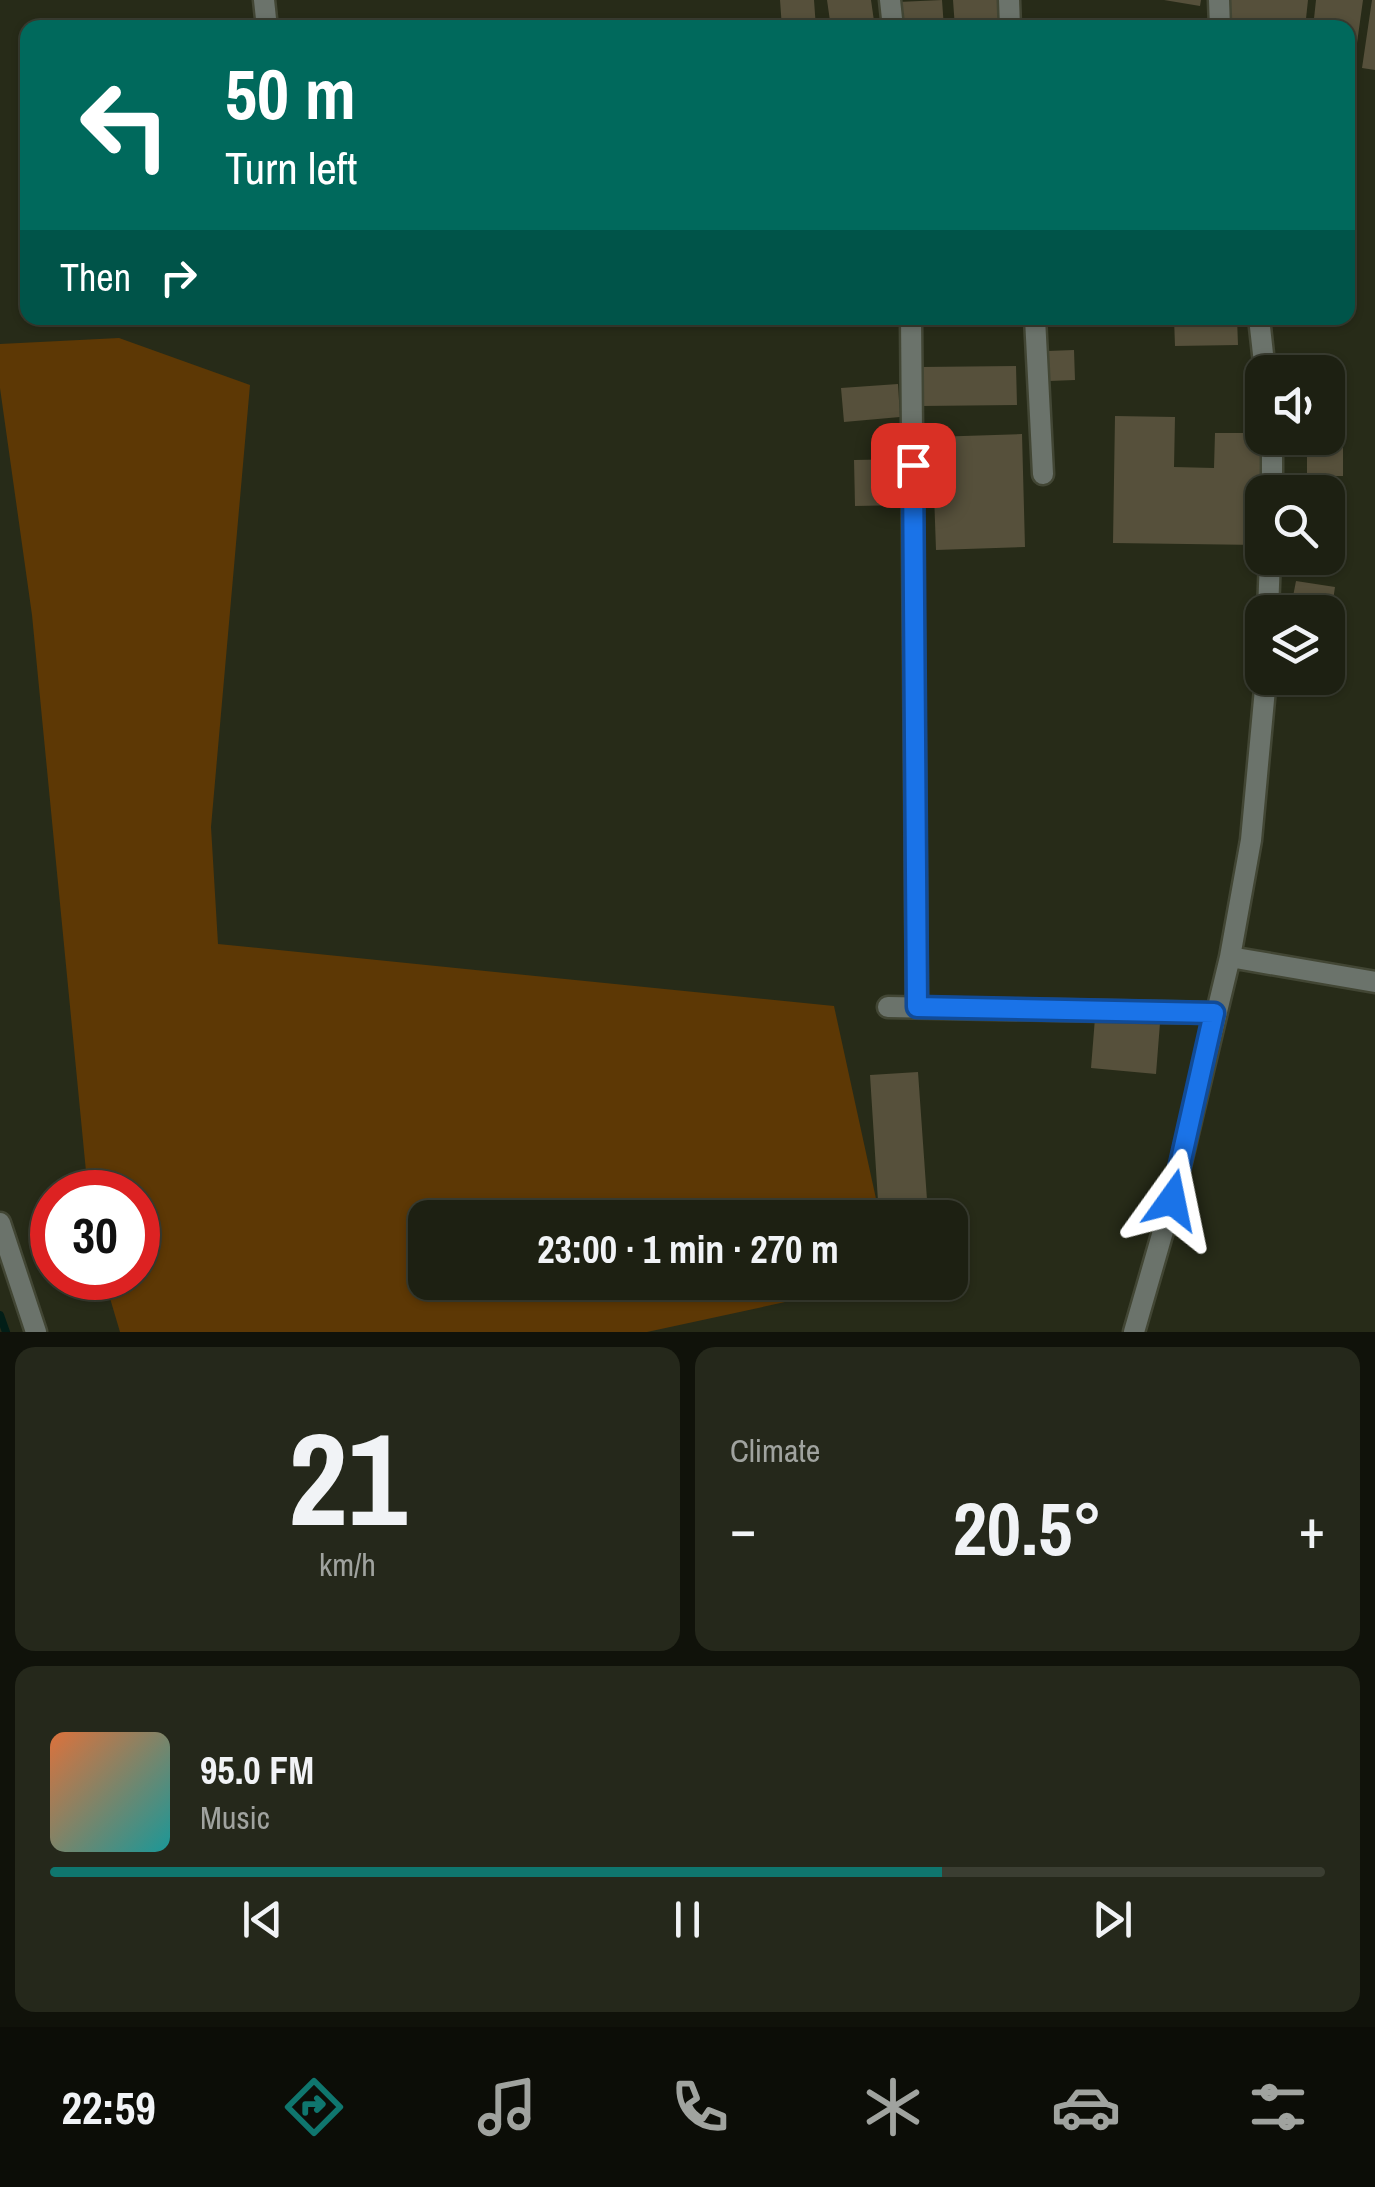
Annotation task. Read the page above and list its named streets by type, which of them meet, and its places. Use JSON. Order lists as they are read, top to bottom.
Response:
{
  "page": {
    "turn": ["50 m", "Turn left"],
    "then": "Then",
    "limit": "30",
    "trip": "23:00 · 1 min · 270 m",
    "tile": [
      ["21", "km/h"],
      "Climate"
    ],
    "heat": ["−", "20.5°", "+"],
    "song": ["95.0 FM", "Music"],
    "tabs": "22:59"
  }
}
